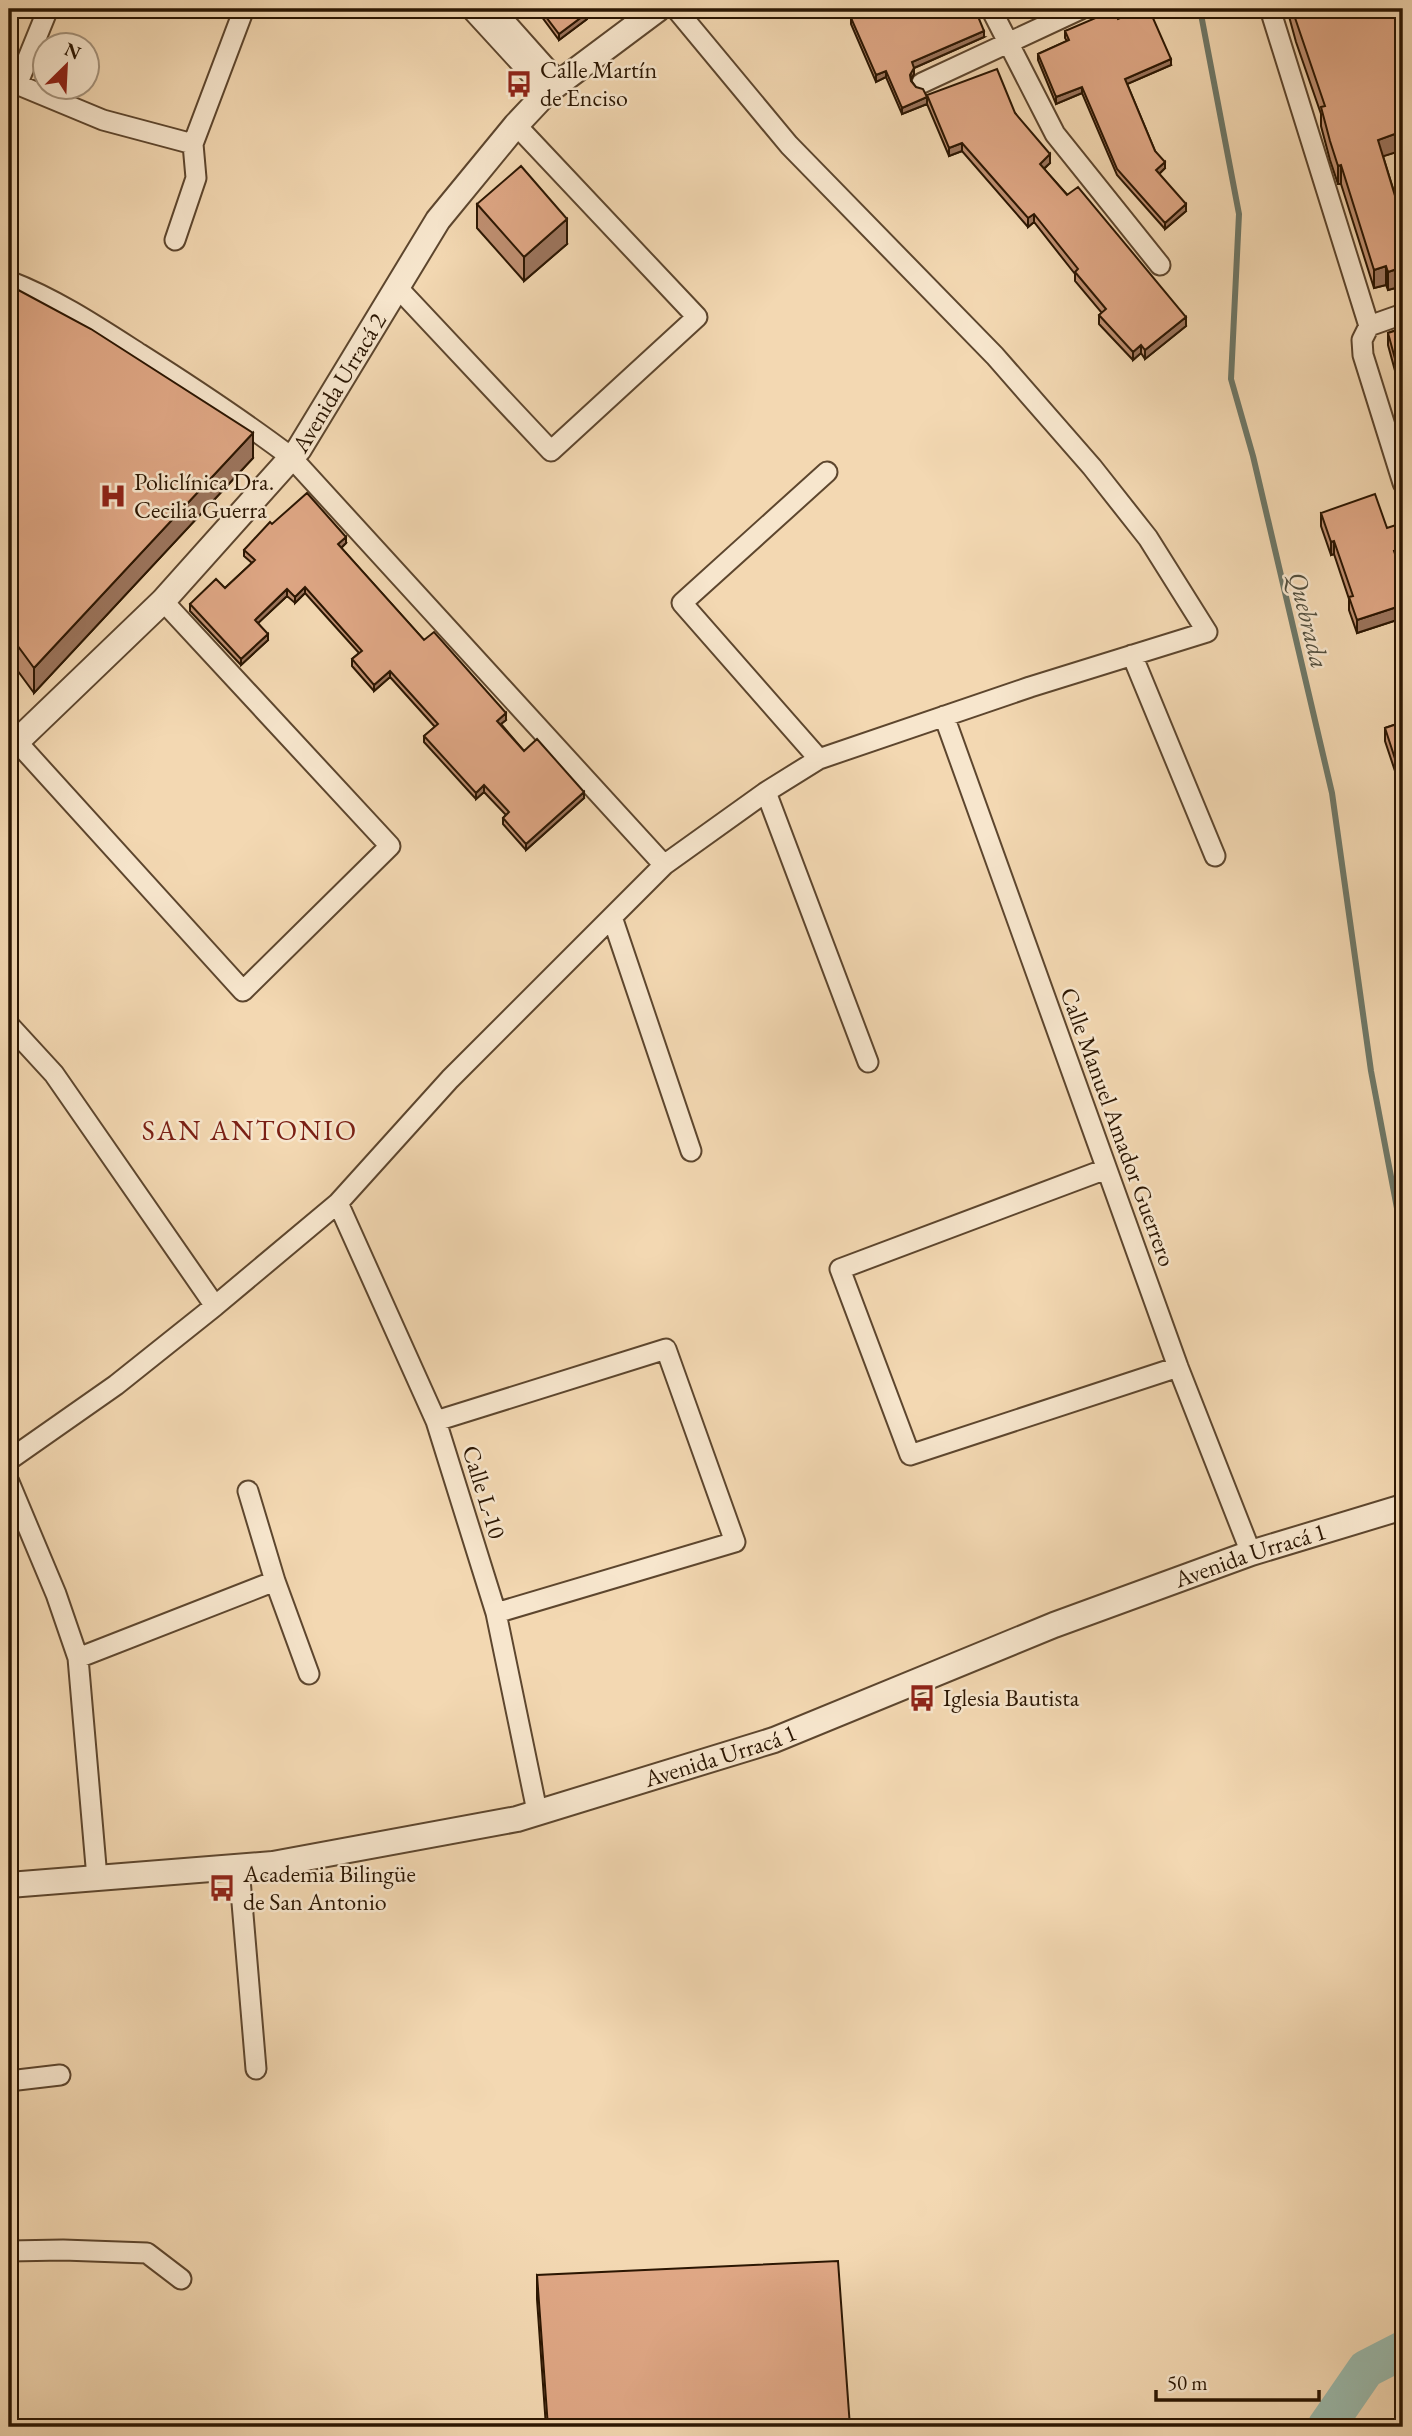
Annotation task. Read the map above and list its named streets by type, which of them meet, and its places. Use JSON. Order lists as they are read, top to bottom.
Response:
{
  "streets": {
    "street": [
      "Avenida Urracá 2",
      "Calle Manuel Amador Guerrero",
      "Calle L-10",
      "Avenida Urracá 1"
    ]
  },
  "crossings": [
    ["Calle Manuel Amador Guerrero", "Avenida Urracá 1"],
    ["Calle L-10", "Avenida Urracá 1"]
  ],
  "districts": ["SAN ANTONIO"],
  "water": ["Quebrada"],
  "places": {
    "bus stop": ["Calle Martín de Enciso", "Iglesia Bautista", "Academia Bilingüe de San Antonio"],
    "hospital": ["Policlínica Dra. Cecilia Guerra"]
  },
  "scale_bar": "50 m",
  "north": "top right"
}
